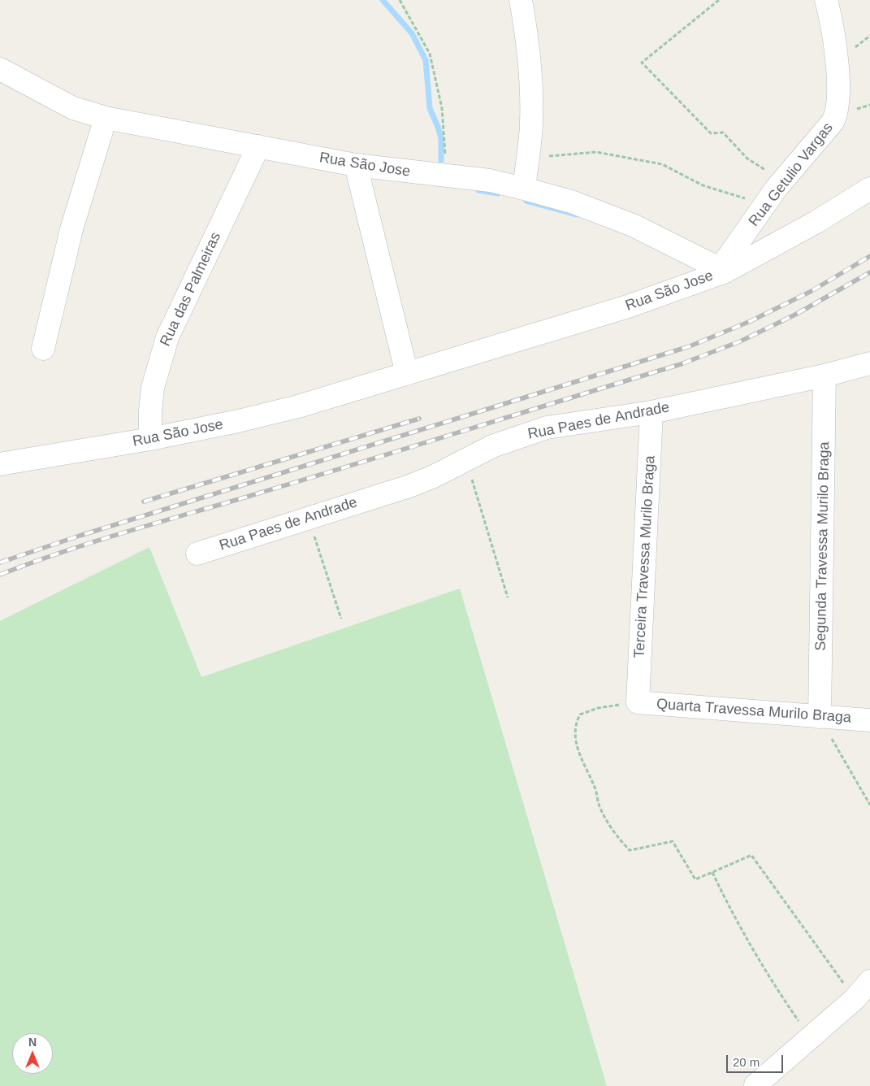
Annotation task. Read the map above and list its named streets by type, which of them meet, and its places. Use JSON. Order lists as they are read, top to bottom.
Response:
{
  "streets": {
    "street": [
      "Rua São Jose",
      "Rua Getulio Vargas",
      "Rua das Palmeiras",
      "Rua Paes de Andrade",
      "Segunda Travessa Murilo Braga",
      "Terceira Travessa Murilo Braga",
      "Quarta Travessa Murilo Braga"
    ]
  },
  "crossings": [
    ["Rua São Jose", "Rua Getulio Vargas"],
    ["Rua São Jose", "Rua das Palmeiras"],
    ["Rua Paes de Andrade", "Segunda Travessa Murilo Braga"],
    ["Rua Paes de Andrade", "Terceira Travessa Murilo Braga"],
    ["Segunda Travessa Murilo Braga", "Quarta Travessa Murilo Braga"],
    ["Terceira Travessa Murilo Braga", "Quarta Travessa Murilo Braga"]
  ],
  "scale_bar": "20 m",
  "north": "top"
}
